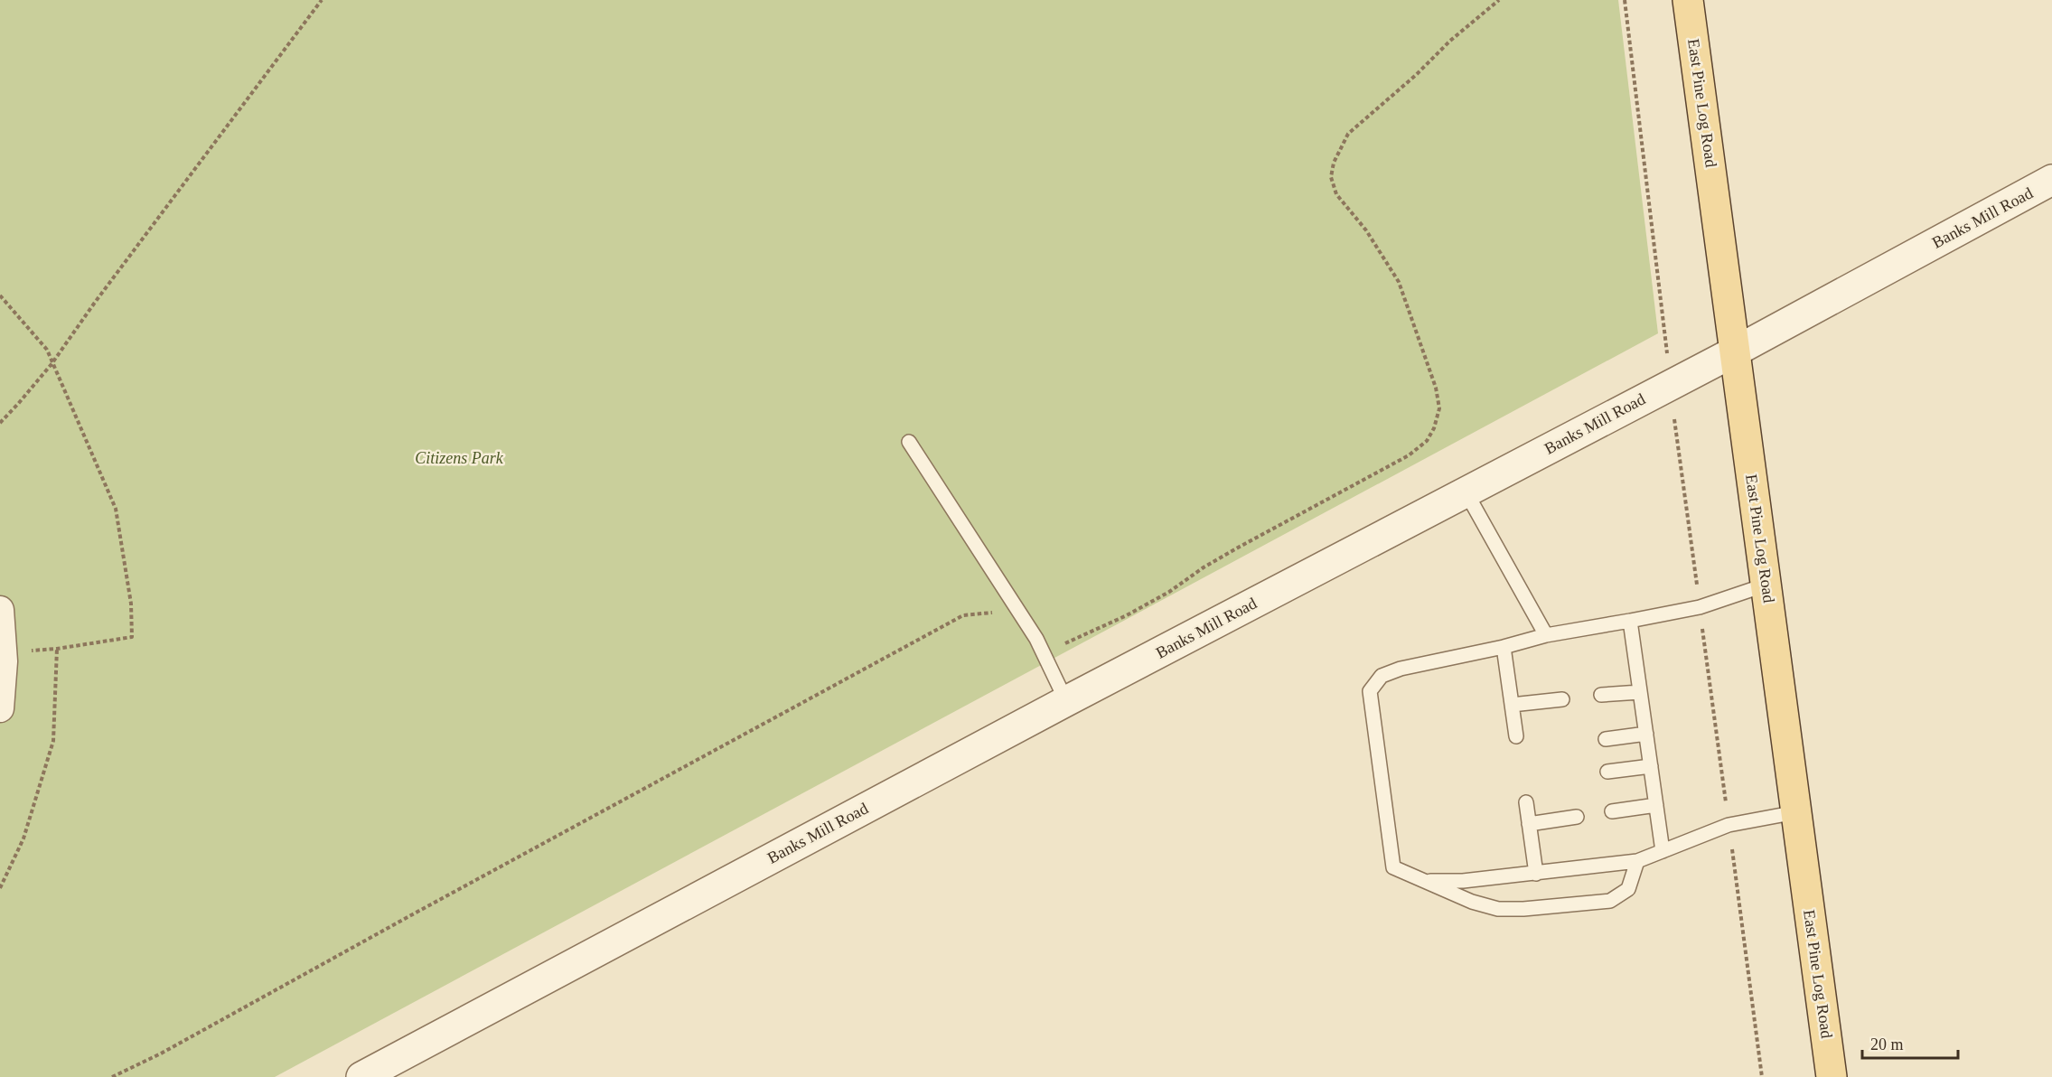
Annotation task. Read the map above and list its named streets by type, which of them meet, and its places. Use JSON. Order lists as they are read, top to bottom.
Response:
{
  "streets": {
    "main road": ["East Pine Log Road"],
    "street": ["Banks Mill Road"]
  },
  "crossings": [
    ["East Pine Log Road", "Banks Mill Road"]
  ],
  "parks": ["Citizens Park"],
  "scale_bar": "20 m"
}
